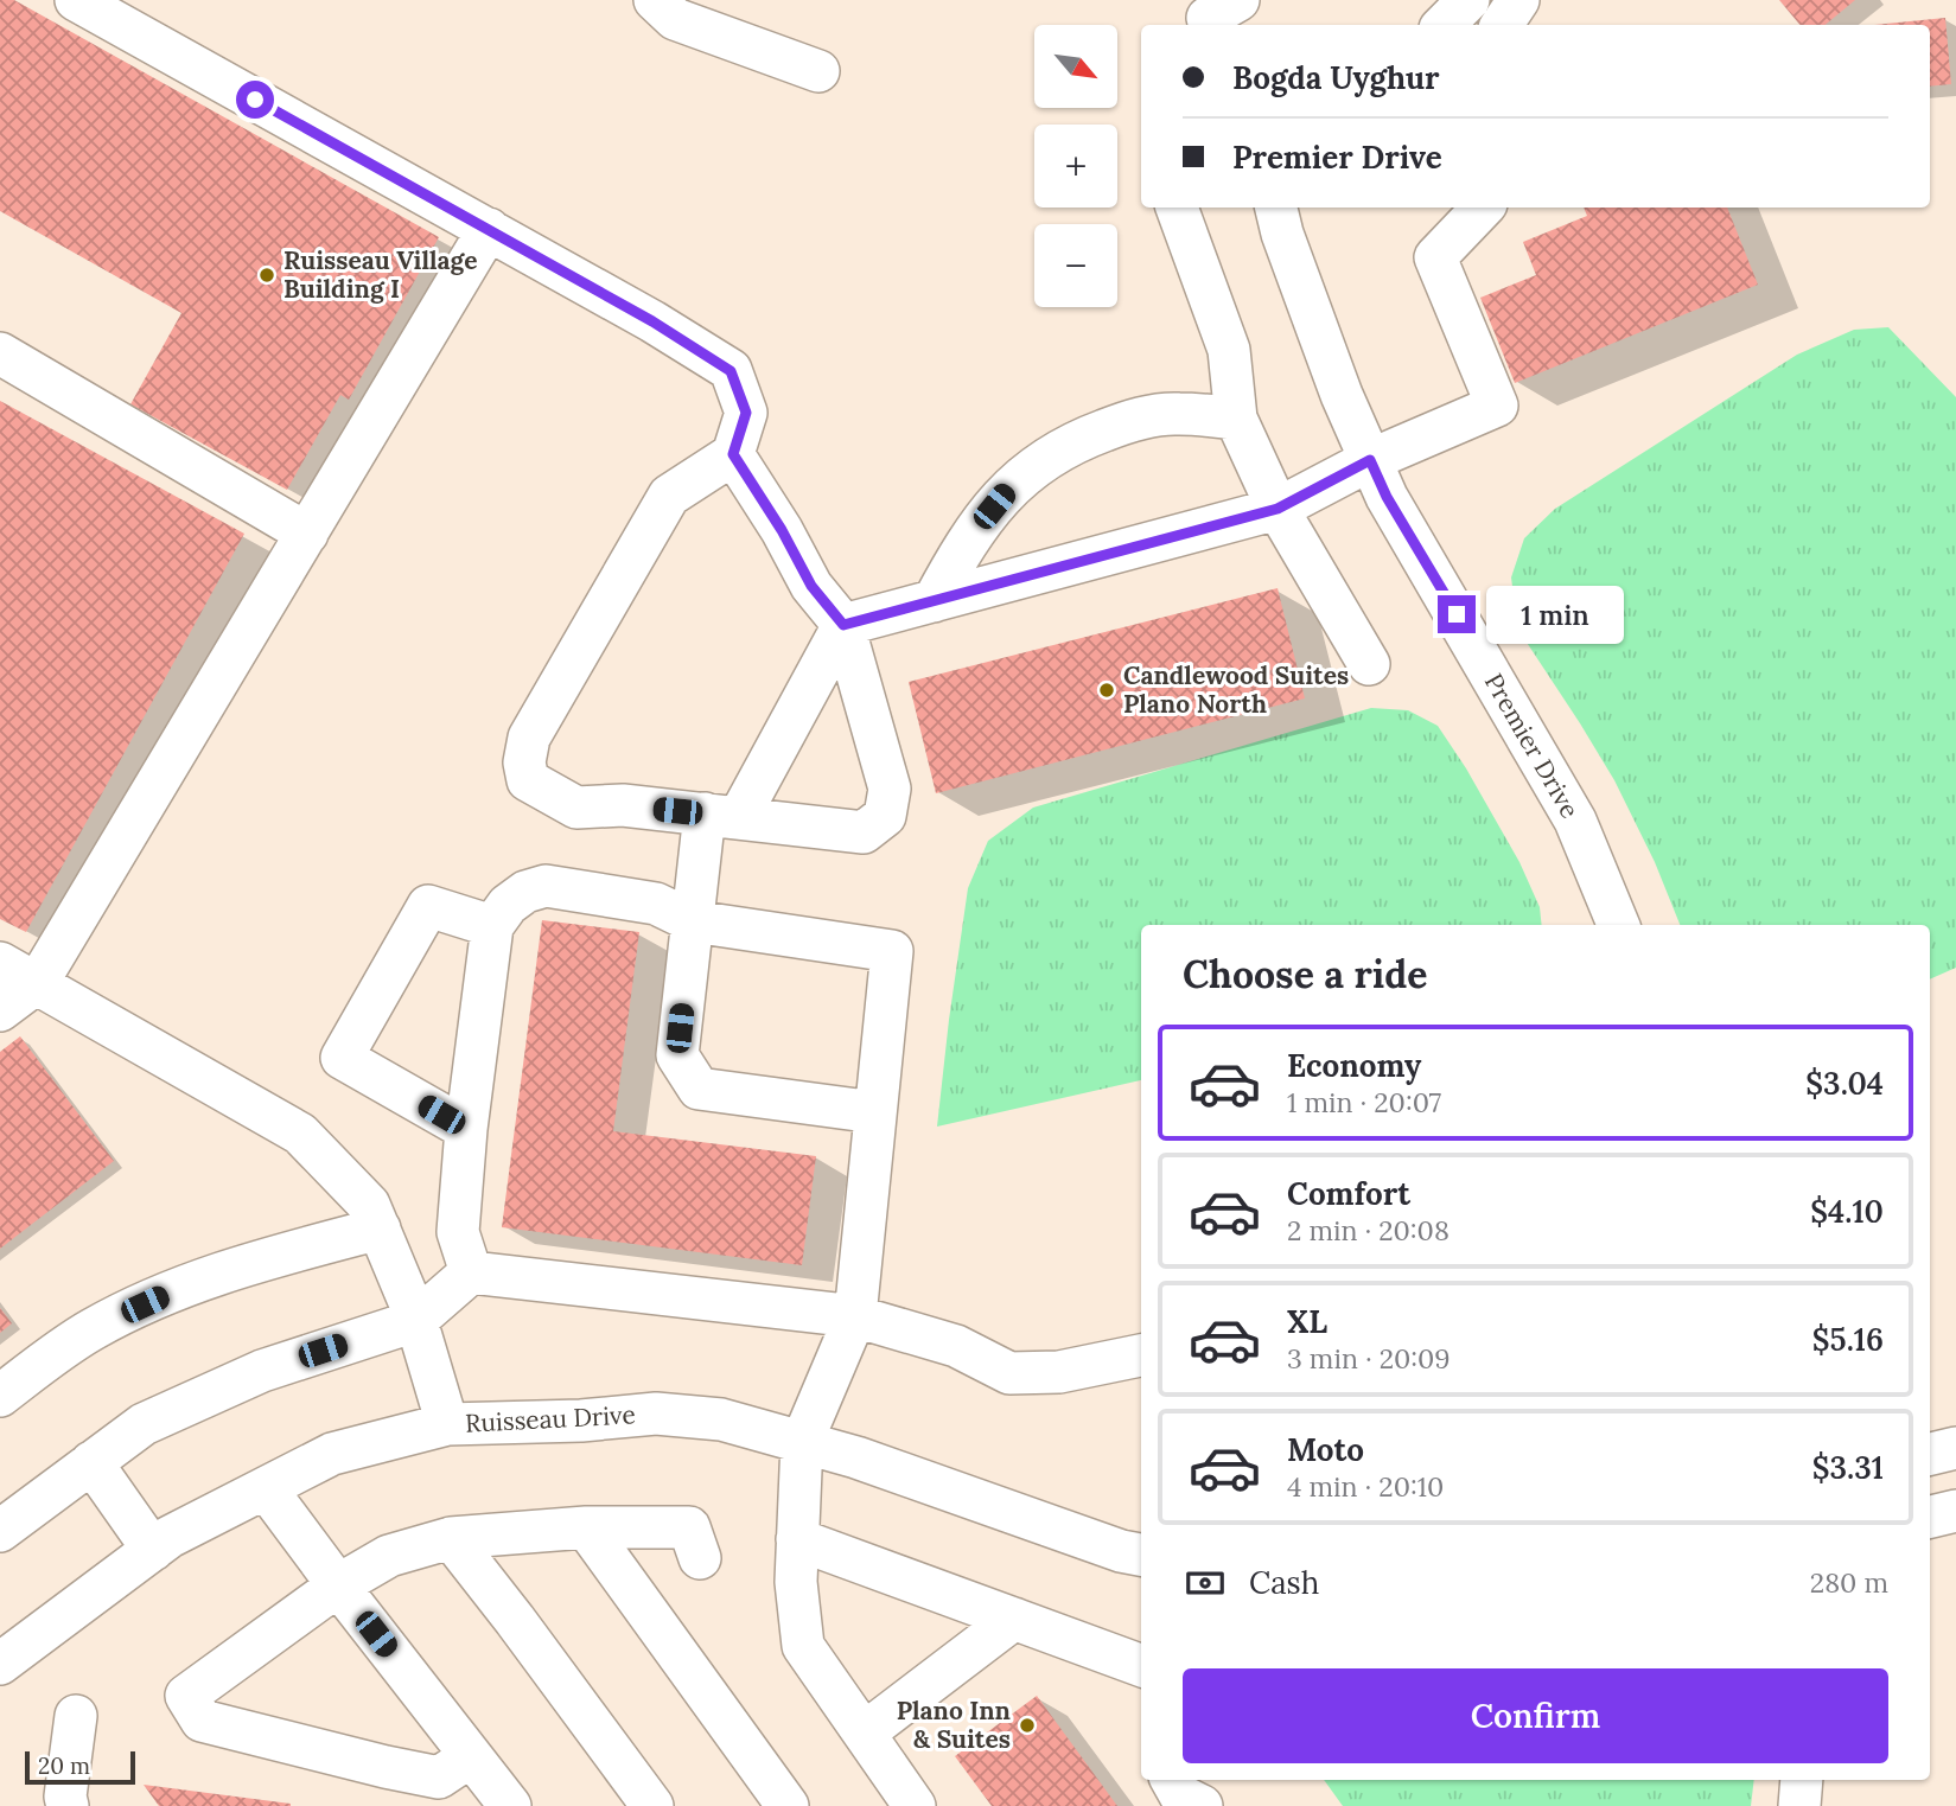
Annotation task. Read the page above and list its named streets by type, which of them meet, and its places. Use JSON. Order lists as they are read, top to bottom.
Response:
{
  "streets": {
    "street": ["Premier Drive", "Ruisseau Drive"]
  },
  "places": ["Ruisseau Village Building I", "Candlewood Suites Plano North", "Plano Inn & Suites"],
  "scale_bar": "20 m",
  "north": "bottom right",
  "page": {
    "map_buttons": ["+", "−"],
    "banner": ["Bogda Uyghur", "Premier Drive"],
    "bubble": "1 min",
    "heading": "Choose a ride",
    "list": [
      {
        "name": "Economy",
        "note": "1 min · 20:07",
        "value": "$3.04"
      },
      {
        "name": "Comfort",
        "note": "2 min · 20:08",
        "value": "$4.10"
      },
      {
        "name": "XL",
        "note": "3 min · 20:09",
        "value": "$5.16"
      },
      {
        "name": "Moto",
        "note": "4 min · 20:10",
        "value": "$3.31"
      }
    ],
    "pay": ["Cash", "280 m"],
    "buttons": "Confirm",
    "scale": "20 m"
  }
}
